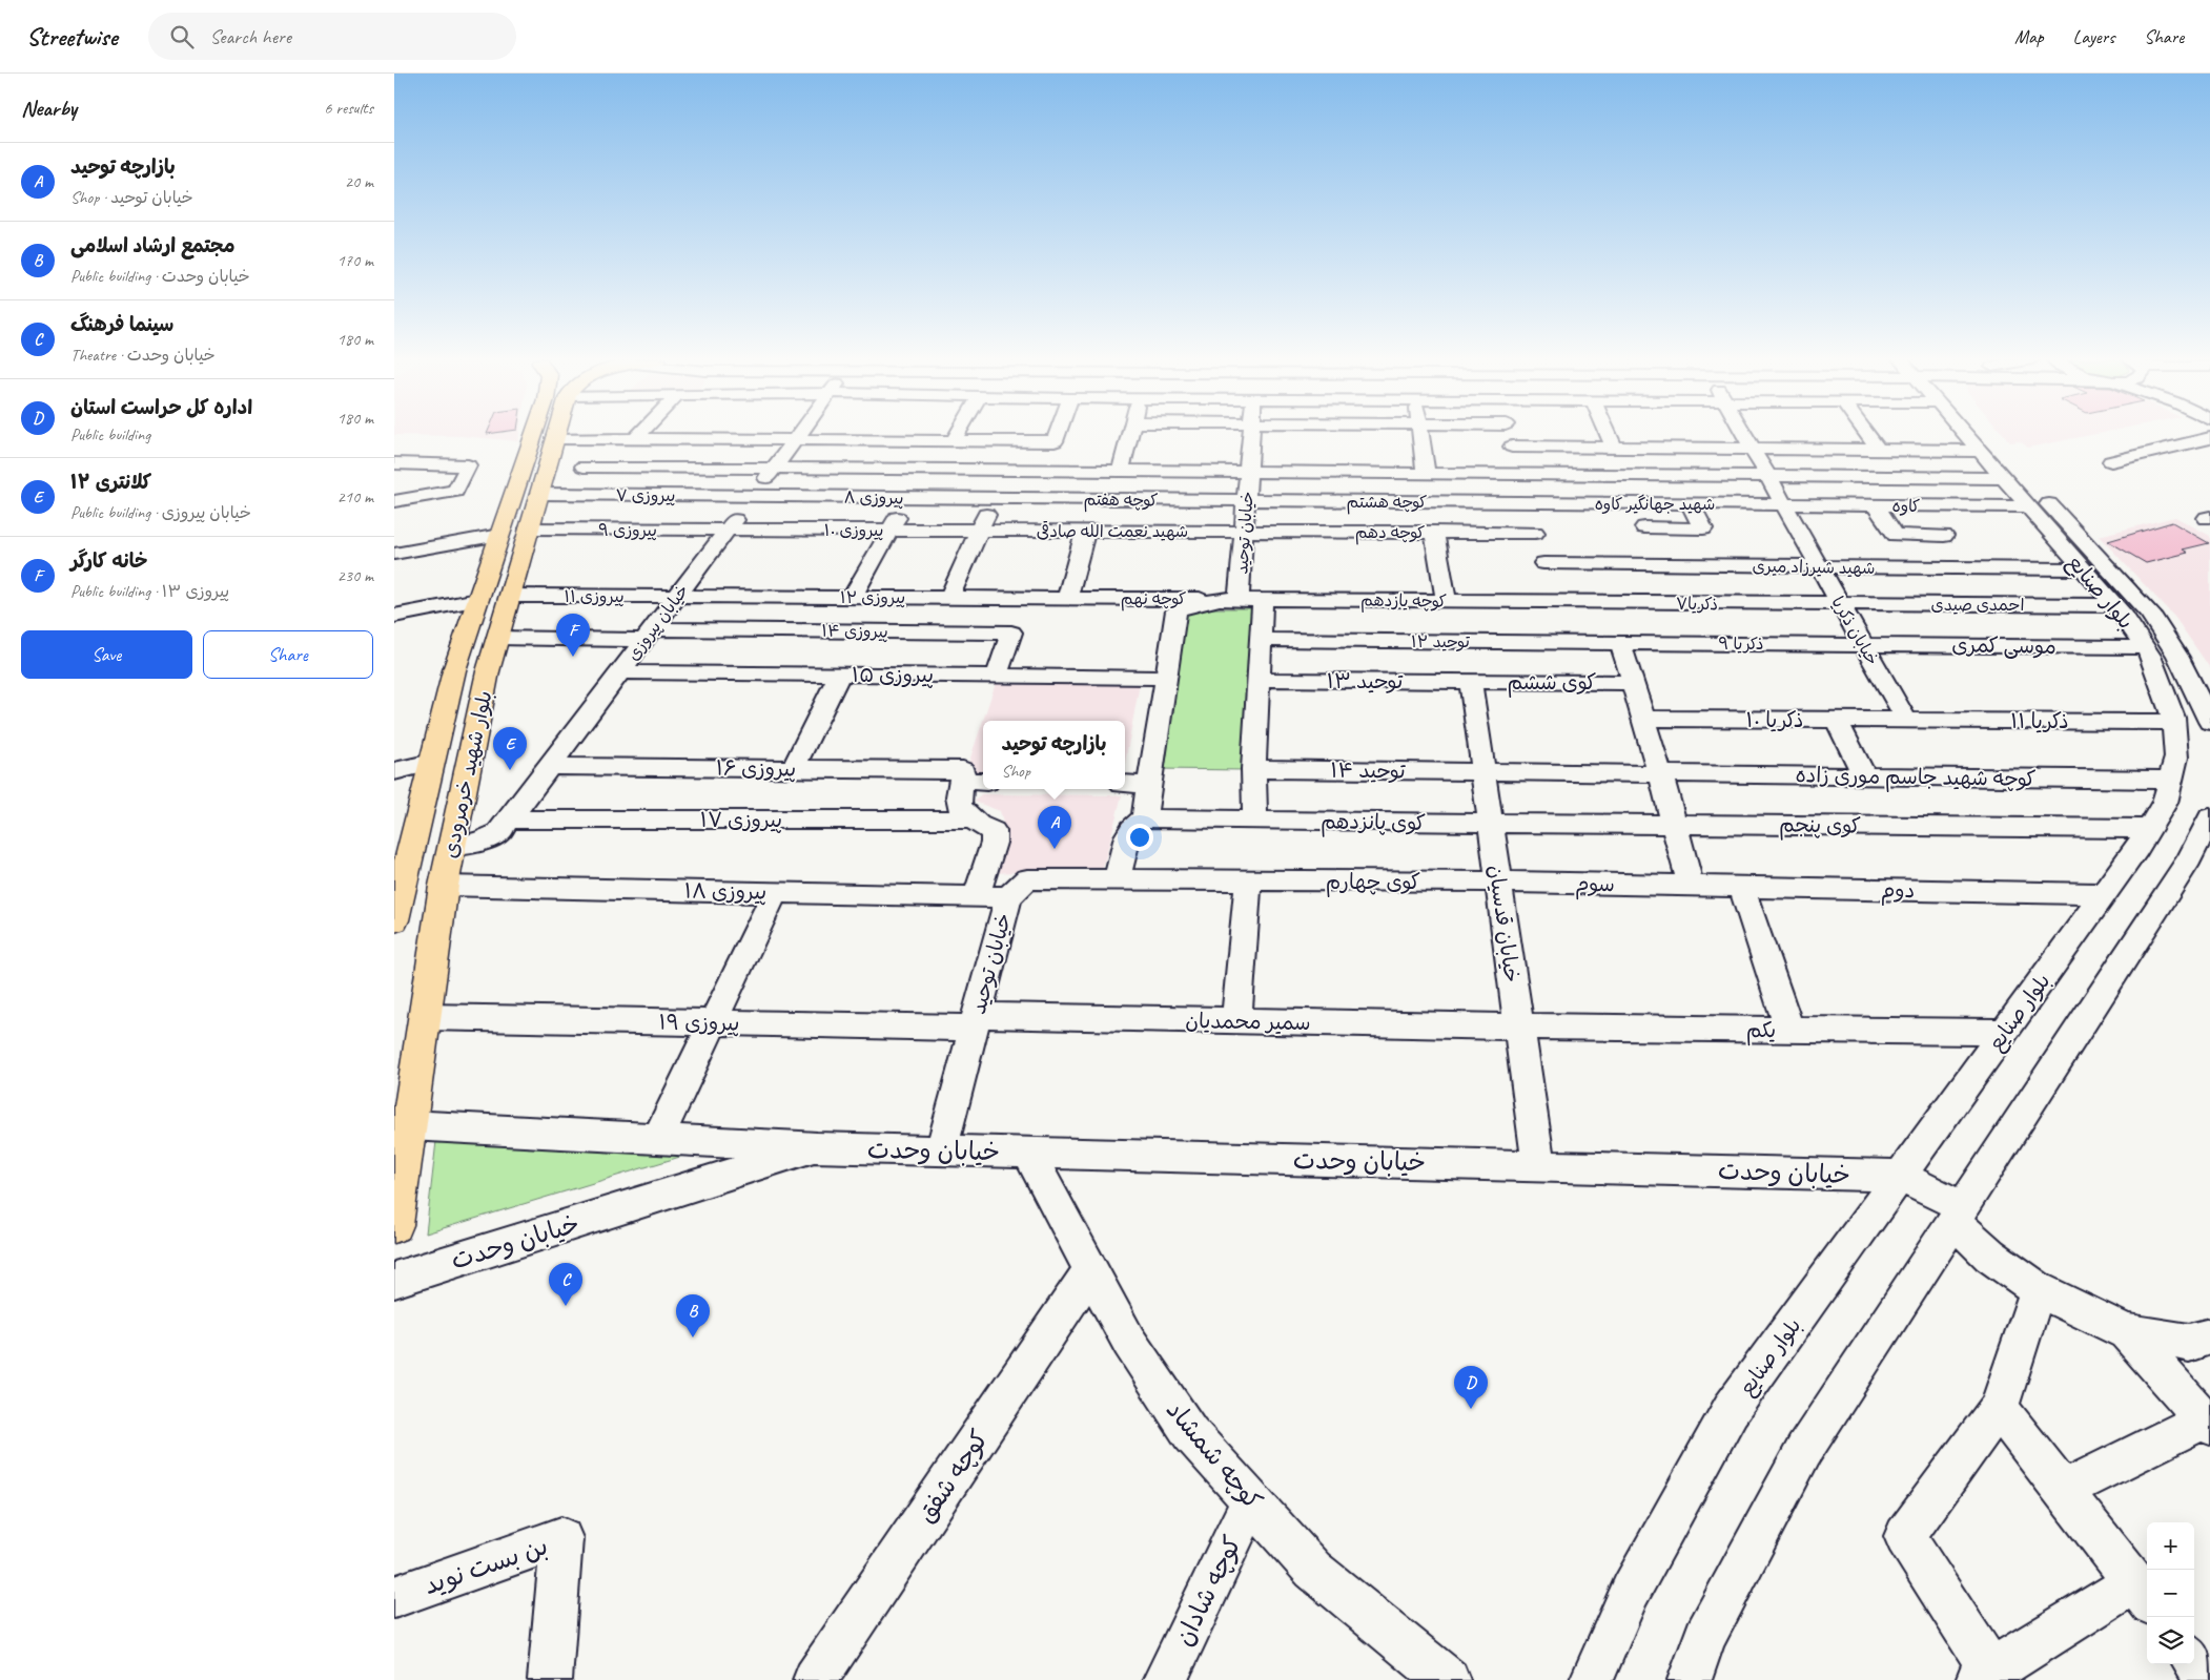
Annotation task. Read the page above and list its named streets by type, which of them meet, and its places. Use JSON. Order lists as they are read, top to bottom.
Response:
{
  "streets": {
    "main road": ["بلوار شهید خرمرودی"],
    "street": [
      "پیروزی ۷",
      "پیروزی ۸",
      "کوچه هفتم",
      "کوچه هشتم",
      "شهید جهانگیر کاوه",
      "کاوه",
      "پیروزی ۹",
      "پیروزی ۱۰",
      "شهید نعمت الله صادقی",
      "کوچه دهم",
      "خیابان توحید",
      "شهید شیرزاد میری",
      "بلوار صنایع",
      "پیروزی ۱۱",
      "پیروزی ۱۲",
      "کوچه نهم",
      "کوچه یازدهم",
      "ذکریا۷",
      "احمدی صیدی",
      "خیابان پیروزی",
      "پیروزی ۱۴",
      "خیابان ذکریا",
      "توحید ۱۲",
      "ذکریا ۹",
      "موسی کمری",
      "پیروزی ۱۵",
      "توحید ۱۳",
      "کوی ششم",
      "ذکریا ۱۰",
      "ذکریا ۱۱",
      "پیروزی ۱۶",
      "توحید ۱۴",
      "کوچه شهید جاسم موری زاده",
      "پیروزی ۱۷",
      "کوی پانزدهم",
      "کوی پنجم",
      "کوی چهارم",
      "سوم",
      "دوم",
      "پیروزی ۱۸",
      "خیابان قدسیان",
      "سمیر محمدیان",
      "پیروزی ۱۹",
      "یکم",
      "خیابان وحدت",
      "کوچه شمشاد",
      "کوچه شفق",
      "بن بست نوید",
      "کوچه شادان"
    ]
  },
  "crossings": [
    ["پیروزی ۷", "پیروزی ۸"],
    ["پیروزی ۷", "خیابان پیروزی"],
    ["پیروزی ۷", "بلوار شهید خرمرودی"],
    ["پیروزی ۸", "کوچه هفتم"],
    ["پیروزی ۸", "خیابان پیروزی"],
    ["کوچه هفتم", "کوچه هشتم"],
    ["کوچه هفتم", "خیابان توحید"],
    ["کوچه هشتم", "شهید جهانگیر کاوه"],
    ["کوچه هشتم", "خیابان توحید"],
    ["شهید جهانگیر کاوه", "کاوه"],
    ["شهید جهانگیر کاوه", "خیابان ذکریا"],
    ["کاوه", "بلوار صنایع"],
    ["کاوه", "خیابان ذکریا"],
    ["پیروزی ۹", "پیروزی ۱۰"],
    ["پیروزی ۹", "خیابان پیروزی"],
    ["پیروزی ۹", "بلوار شهید خرمرودی"],
    ["پیروزی ۱۰", "شهید نعمت الله صادقی"],
    ["پیروزی ۱۰", "خیابان پیروزی"],
    ["شهید نعمت الله صادقی", "کوچه دهم"],
    ["شهید نعمت الله صادقی", "خیابان توحید"],
    ["کوچه دهم", "خیابان توحید"],
    ["خیابان توحید", "کوچه نهم"],
    ["خیابان توحید", "کوچه یازدهم"],
    ["خیابان توحید", "توحید ۱۲"],
    ["خیابان توحید", "پیروزی ۱۵"],
    ["خیابان توحید", "توحید ۱۳"],
    ["خیابان توحید", "پیروزی ۱۶"],
    ["خیابان توحید", "توحید ۱۴"],
    ["خیابان توحید", "پیروزی ۱۷"],
    ["خیابان توحید", "کوی پانزدهم"],
    ["خیابان توحید", "کوی چهارم"],
    ["خیابان توحید", "پیروزی ۱۸"],
    ["خیابان توحید", "سمیر محمدیان"],
    ["خیابان توحید", "پیروزی ۱۹"],
    ["خیابان توحید", "خیابان وحدت"],
    ["شهید شیرزاد میری", "بلوار صنایع"],
    ["شهید شیرزاد میری", "خیابان ذکریا"],
    ["بلوار صنایع", "احمدی صیدی"],
    ["بلوار صنایع", "موسی کمری"],
    ["بلوار صنایع", "ذکریا ۱۱"],
    ["بلوار صنایع", "کوچه شهید جاسم موری زاده"],
    ["بلوار صنایع", "کوی پنجم"],
    ["بلوار صنایع", "دوم"],
    ["بلوار صنایع", "یکم"],
    ["بلوار صنایع", "خیابان وحدت"],
    ["پیروزی ۱۱", "پیروزی ۱۲"],
    ["پیروزی ۱۱", "خیابان پیروزی"],
    ["پیروزی ۱۱", "بلوار شهید خرمرودی"],
    ["پیروزی ۱۲", "کوچه نهم"],
    ["پیروزی ۱۲", "خیابان پیروزی"],
    ["کوچه نهم", "کوچه یازدهم"],
    ["کوچه یازدهم", "ذکریا۷"],
    ["ذکریا۷", "احمدی صیدی"],
    ["ذکریا۷", "خیابان ذکریا"],
    ["احمدی صیدی", "خیابان ذکریا"],
    ["خیابان پیروزی", "پیروزی ۱۴"],
    ["خیابان پیروزی", "پیروزی ۱۵"],
    ["خیابان پیروزی", "پیروزی ۱۶"],
    ["خیابان پیروزی", "بلوار شهید خرمرودی"],
    ["خیابان پیروزی", "پیروزی ۱۷"],
    ["پیروزی ۱۴", "پیروزی ۱۵"],
    ["خیابان ذکریا", "ذکریا ۹"],
    ["خیابان ذکریا", "موسی کمری"],
    ["خیابان ذکریا", "ذکریا ۱۰"],
    ["خیابان ذکریا", "ذکریا ۱۱"],
    ["توحید ۱۲", "ذکریا ۹"],
    ["ذکریا ۹", "موسی کمری"],
    ["توحید ۱۳", "کوی ششم"],
    ["توحید ۱۳", "خیابان قدسیان"],
    ["کوی ششم", "خیابان قدسیان"],
    ["ذکریا ۱۰", "ذکریا ۱۱"],
    ["توحید ۱۴", "کوچه شهید جاسم موری زاده"],
    ["توحید ۱۴", "خیابان قدسیان"],
    ["بلوار شهید خرمرودی", "پیروزی ۱۸"],
    ["بلوار شهید خرمرودی", "پیروزی ۱۹"],
    ["بلوار شهید خرمرودی", "خیابان وحدت"],
    ["کوی پانزدهم", "کوی پنجم"],
    ["کوی پانزدهم", "خیابان قدسیان"],
    ["کوی پنجم", "خیابان قدسیان"],
    ["کوی چهارم", "سوم"],
    ["کوی چهارم", "خیابان قدسیان"],
    ["سوم", "دوم"],
    ["سوم", "خیابان قدسیان"],
    ["خیابان قدسیان", "سمیر محمدیان"],
    ["خیابان قدسیان", "یکم"],
    ["خیابان قدسیان", "خیابان وحدت"],
    ["سمیر محمدیان", "پیروزی ۱۹"],
    ["سمیر محمدیان", "یکم"],
    ["خیابان وحدت", "کوچه شمشاد"],
    ["کوچه شمشاد", "کوچه شفق"],
    ["کوچه شمشاد", "کوچه شادان"]
  ],
  "page": {
    "header": "Streetwise",
    "search": "Search here",
    "nav": ["Map", "Layers", "Share"],
    "heading": ["Nearby", "6 results"],
    "list": [
      {
        "mark": "A",
        "name": "بازارچه توحید",
        "note": "Shop · خیابان توحید",
        "value": "20 m"
      },
      {
        "mark": "B",
        "name": "مجتمع ارشاد اسلامی",
        "note": "Public building · خیابان وحدت",
        "value": "170 m"
      },
      {
        "mark": "C",
        "name": "سینما فرهنگ",
        "note": "Theatre · خیابان وحدت",
        "value": "180 m"
      },
      {
        "mark": "D",
        "name": "اداره کل حراست استان",
        "note": "Public building",
        "value": "180 m"
      },
      {
        "mark": "E",
        "name": "کلانتری ۱۲",
        "note": "Public building · خیابان پیروزی",
        "value": "210 m"
      },
      {
        "mark": "F",
        "name": "خانه کارگر",
        "note": "Public building · پیروزی ۱۳",
        "value": "230 m"
      }
    ],
    "pins": [
      "F",
      "E",
      "A",
      "C",
      "B",
      "D"
    ],
    "buttons": ["Save", "Share"],
    "popup": ["بازارچه توحید", "Shop"],
    "map_buttons": ["+", "−"]
  }
}
